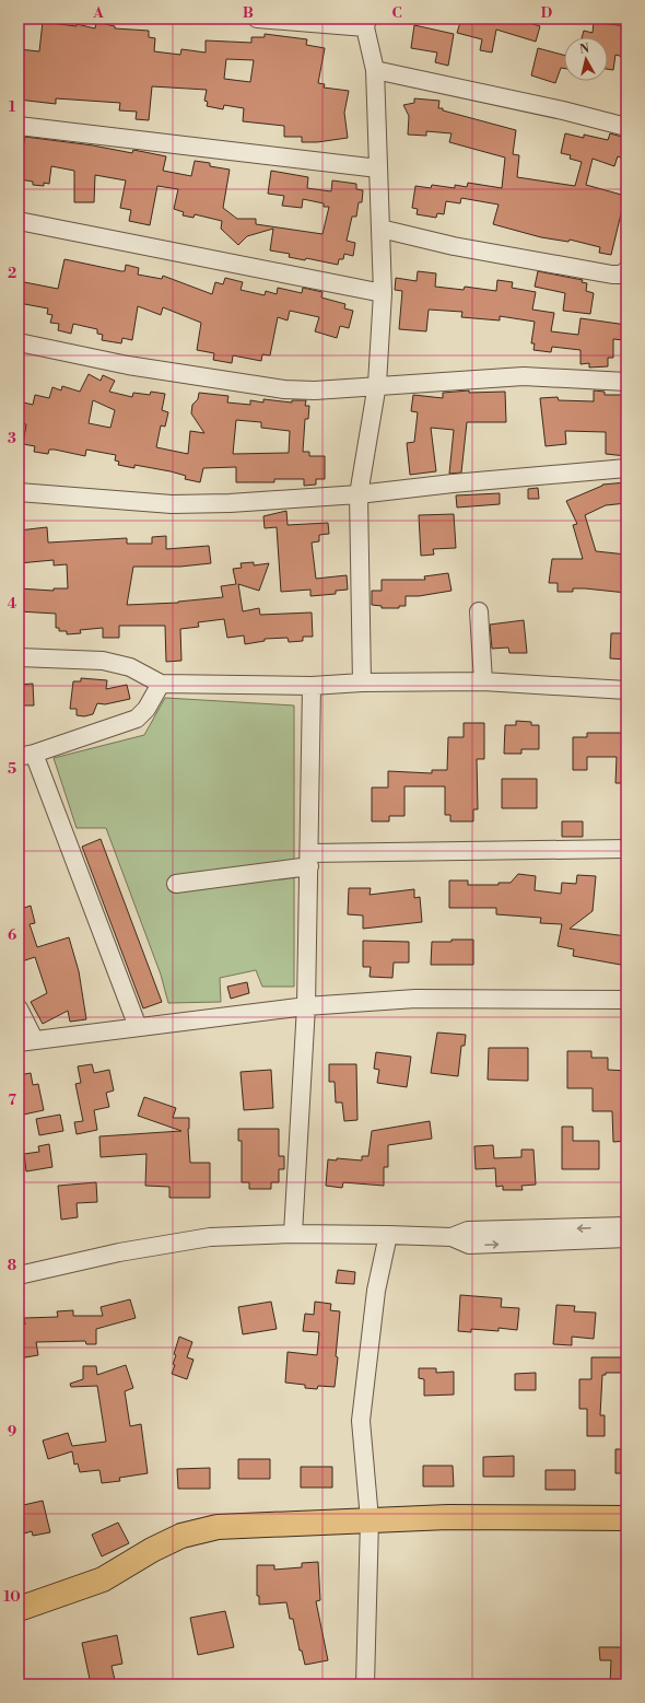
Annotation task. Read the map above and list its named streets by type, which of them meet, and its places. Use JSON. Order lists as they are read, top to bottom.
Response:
{
  "north": "top",
  "grid": {
    "columns": [
      "A",
      "B",
      "C",
      "D"
    ],
    "rows": [
      "1",
      "2",
      "3",
      "4",
      "5",
      "6",
      "7",
      "8",
      "9",
      "10"
    ]
  }
}
